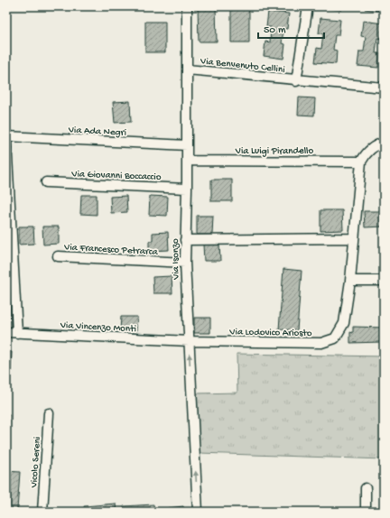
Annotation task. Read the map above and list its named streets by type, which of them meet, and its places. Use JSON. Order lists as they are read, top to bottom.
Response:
{
  "streets": {
    "street": [
      "Via Benvenuto Cellini",
      "Via Ada Negri",
      "Via Luigi Pirandello",
      "Via Giovanni Boccaccio",
      "Via Francesco Petrarca",
      "Via Isonzo",
      "Via Vincenzo Monti",
      "Via Lodovico Ariosto",
      "Vicolo Sereni"
    ]
  },
  "crossings": [
    ["Via Benvenuto Cellini", "Via Isonzo"],
    ["Via Ada Negri", "Via Isonzo"],
    ["Via Luigi Pirandello", "Via Isonzo"],
    ["Via Luigi Pirandello", "Via Lodovico Ariosto"],
    ["Via Giovanni Boccaccio", "Via Isonzo"],
    ["Via Francesco Petrarca", "Via Isonzo"],
    ["Via Isonzo", "Via Vincenzo Monti"],
    ["Via Isonzo", "Via Lodovico Ariosto"],
    ["Via Vincenzo Monti", "Via Lodovico Ariosto"]
  ],
  "scale_bar": "50 m"
}
